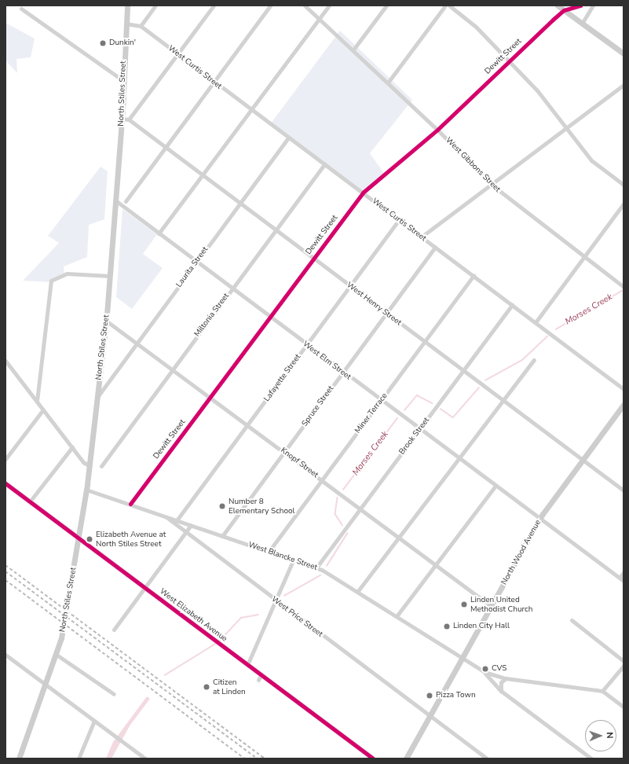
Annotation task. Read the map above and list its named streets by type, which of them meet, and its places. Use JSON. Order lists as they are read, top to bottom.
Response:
{
  "streets": {
    "main road": ["North Stiles Street", "North Wood Avenue"],
    "street": [
      "Dewitt Street",
      "West Curtis Street",
      "West Gibbons Street",
      "Laurita Street",
      "West Henry Street",
      "Miltonia Street",
      "West Elm Street",
      "Lafayette Street",
      "Spruce Street",
      "Miner Terrace",
      "Brook Street",
      "Knopf Street",
      "West Blancke Street",
      "West Elizabeth Avenue",
      "West Price Street"
    ]
  },
  "crossings": [
    ["Dewitt Street", "West Curtis Street"],
    ["Dewitt Street", "West Gibbons Street"],
    ["Dewitt Street", "West Henry Street"],
    ["Dewitt Street", "West Elm Street"],
    ["Dewitt Street", "Knopf Street"],
    ["Dewitt Street", "West Blancke Street"],
    ["West Curtis Street", "North Stiles Street"],
    ["West Curtis Street", "Laurita Street"],
    ["West Curtis Street", "Miltonia Street"],
    ["West Curtis Street", "Lafayette Street"],
    ["West Curtis Street", "Spruce Street"],
    ["West Curtis Street", "Miner Terrace"],
    ["West Curtis Street", "Brook Street"],
    ["North Stiles Street", "Laurita Street"],
    ["North Stiles Street", "West Elm Street"],
    ["North Stiles Street", "Knopf Street"],
    ["North Stiles Street", "West Blancke Street"],
    ["North Stiles Street", "West Elizabeth Avenue"],
    ["Laurita Street", "West Henry Street"],
    ["Laurita Street", "West Elm Street"],
    ["Laurita Street", "Knopf Street"],
    ["West Henry Street", "Miltonia Street"],
    ["West Henry Street", "Lafayette Street"],
    ["West Henry Street", "Spruce Street"],
    ["West Henry Street", "Miner Terrace"],
    ["West Henry Street", "Brook Street"],
    ["West Henry Street", "North Wood Avenue"],
    ["Miltonia Street", "West Elm Street"],
    ["Miltonia Street", "Knopf Street"],
    ["West Elm Street", "Lafayette Street"],
    ["West Elm Street", "Spruce Street"],
    ["West Elm Street", "Miner Terrace"],
    ["West Elm Street", "Brook Street"],
    ["West Elm Street", "North Wood Avenue"],
    ["Lafayette Street", "Knopf Street"],
    ["Lafayette Street", "West Blancke Street"],
    ["Spruce Street", "Knopf Street"],
    ["Spruce Street", "West Blancke Street"],
    ["Miner Terrace", "Knopf Street"],
    ["Miner Terrace", "West Blancke Street"],
    ["Brook Street", "Knopf Street"],
    ["Brook Street", "West Blancke Street"],
    ["Knopf Street", "North Wood Avenue"],
    ["North Wood Avenue", "West Blancke Street"],
    ["North Wood Avenue", "West Price Street"],
    ["West Blancke Street", "West Price Street"]
  ],
  "water": ["Morses Creek"],
  "places": [
    "Dunkin'",
    "Number 8 Elementary School",
    "Elizabeth Avenue at North Stiles Street",
    "Linden United Methodist Church",
    "Linden City Hall",
    "CVS",
    "Citizen at Linden",
    "Pizza Town"
  ],
  "north": "right"
}
